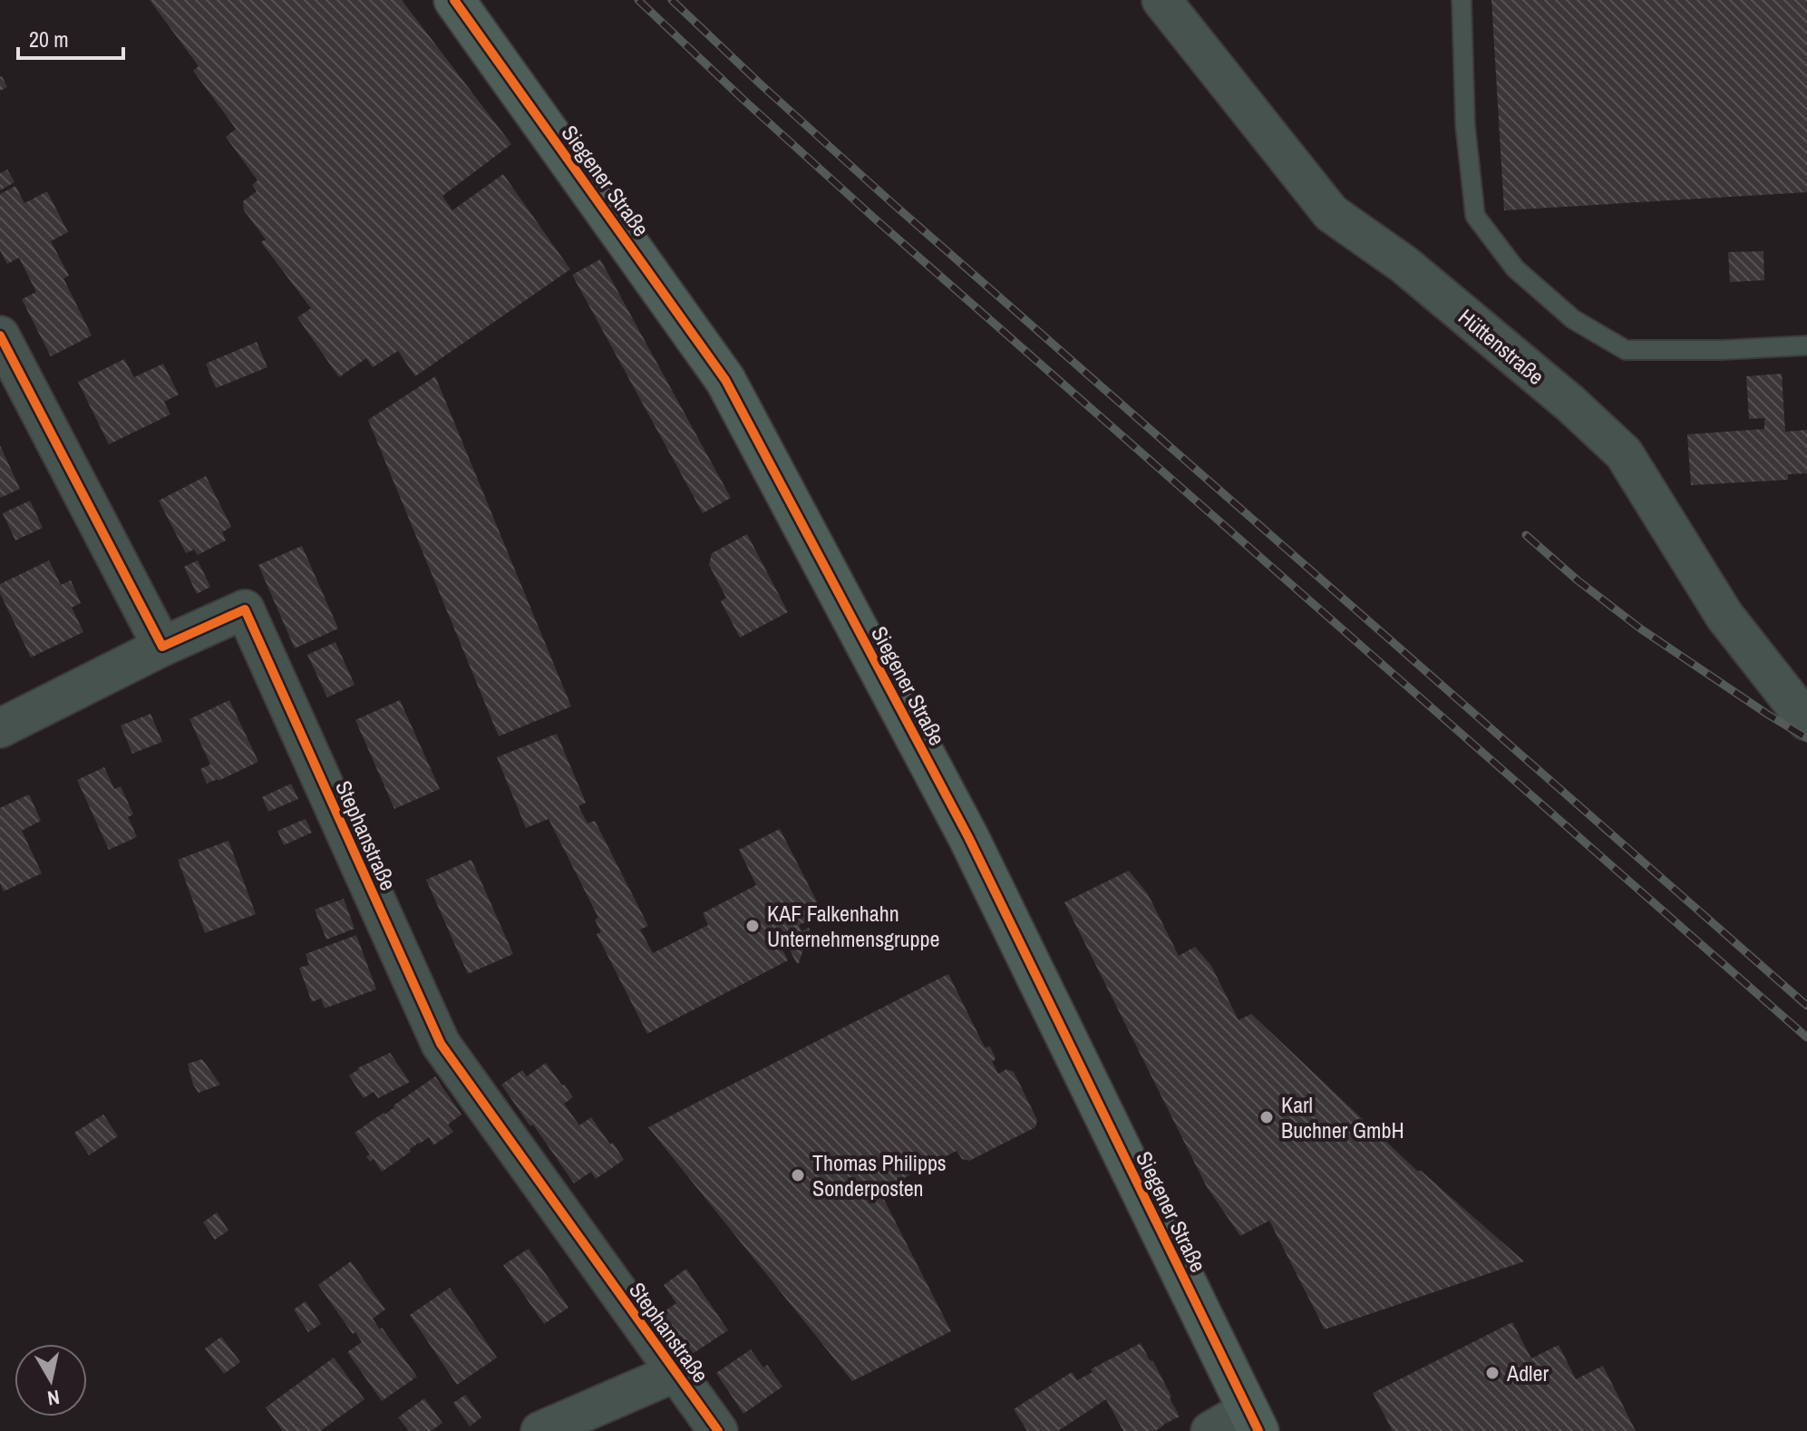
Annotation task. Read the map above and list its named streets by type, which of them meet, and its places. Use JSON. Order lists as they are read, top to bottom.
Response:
{
  "streets": {
    "main road": ["Siegener Straße"],
    "street": ["Hüttenstraße", "Stephanstraße"]
  },
  "places": [
    "KAF Falkenhahn Unternehmensgruppe",
    "Karl Buchner GmbH",
    "Thomas Philipps Sonderposten",
    "Adler"
  ],
  "scale_bar": "20 m",
  "north": "bottom"
}
